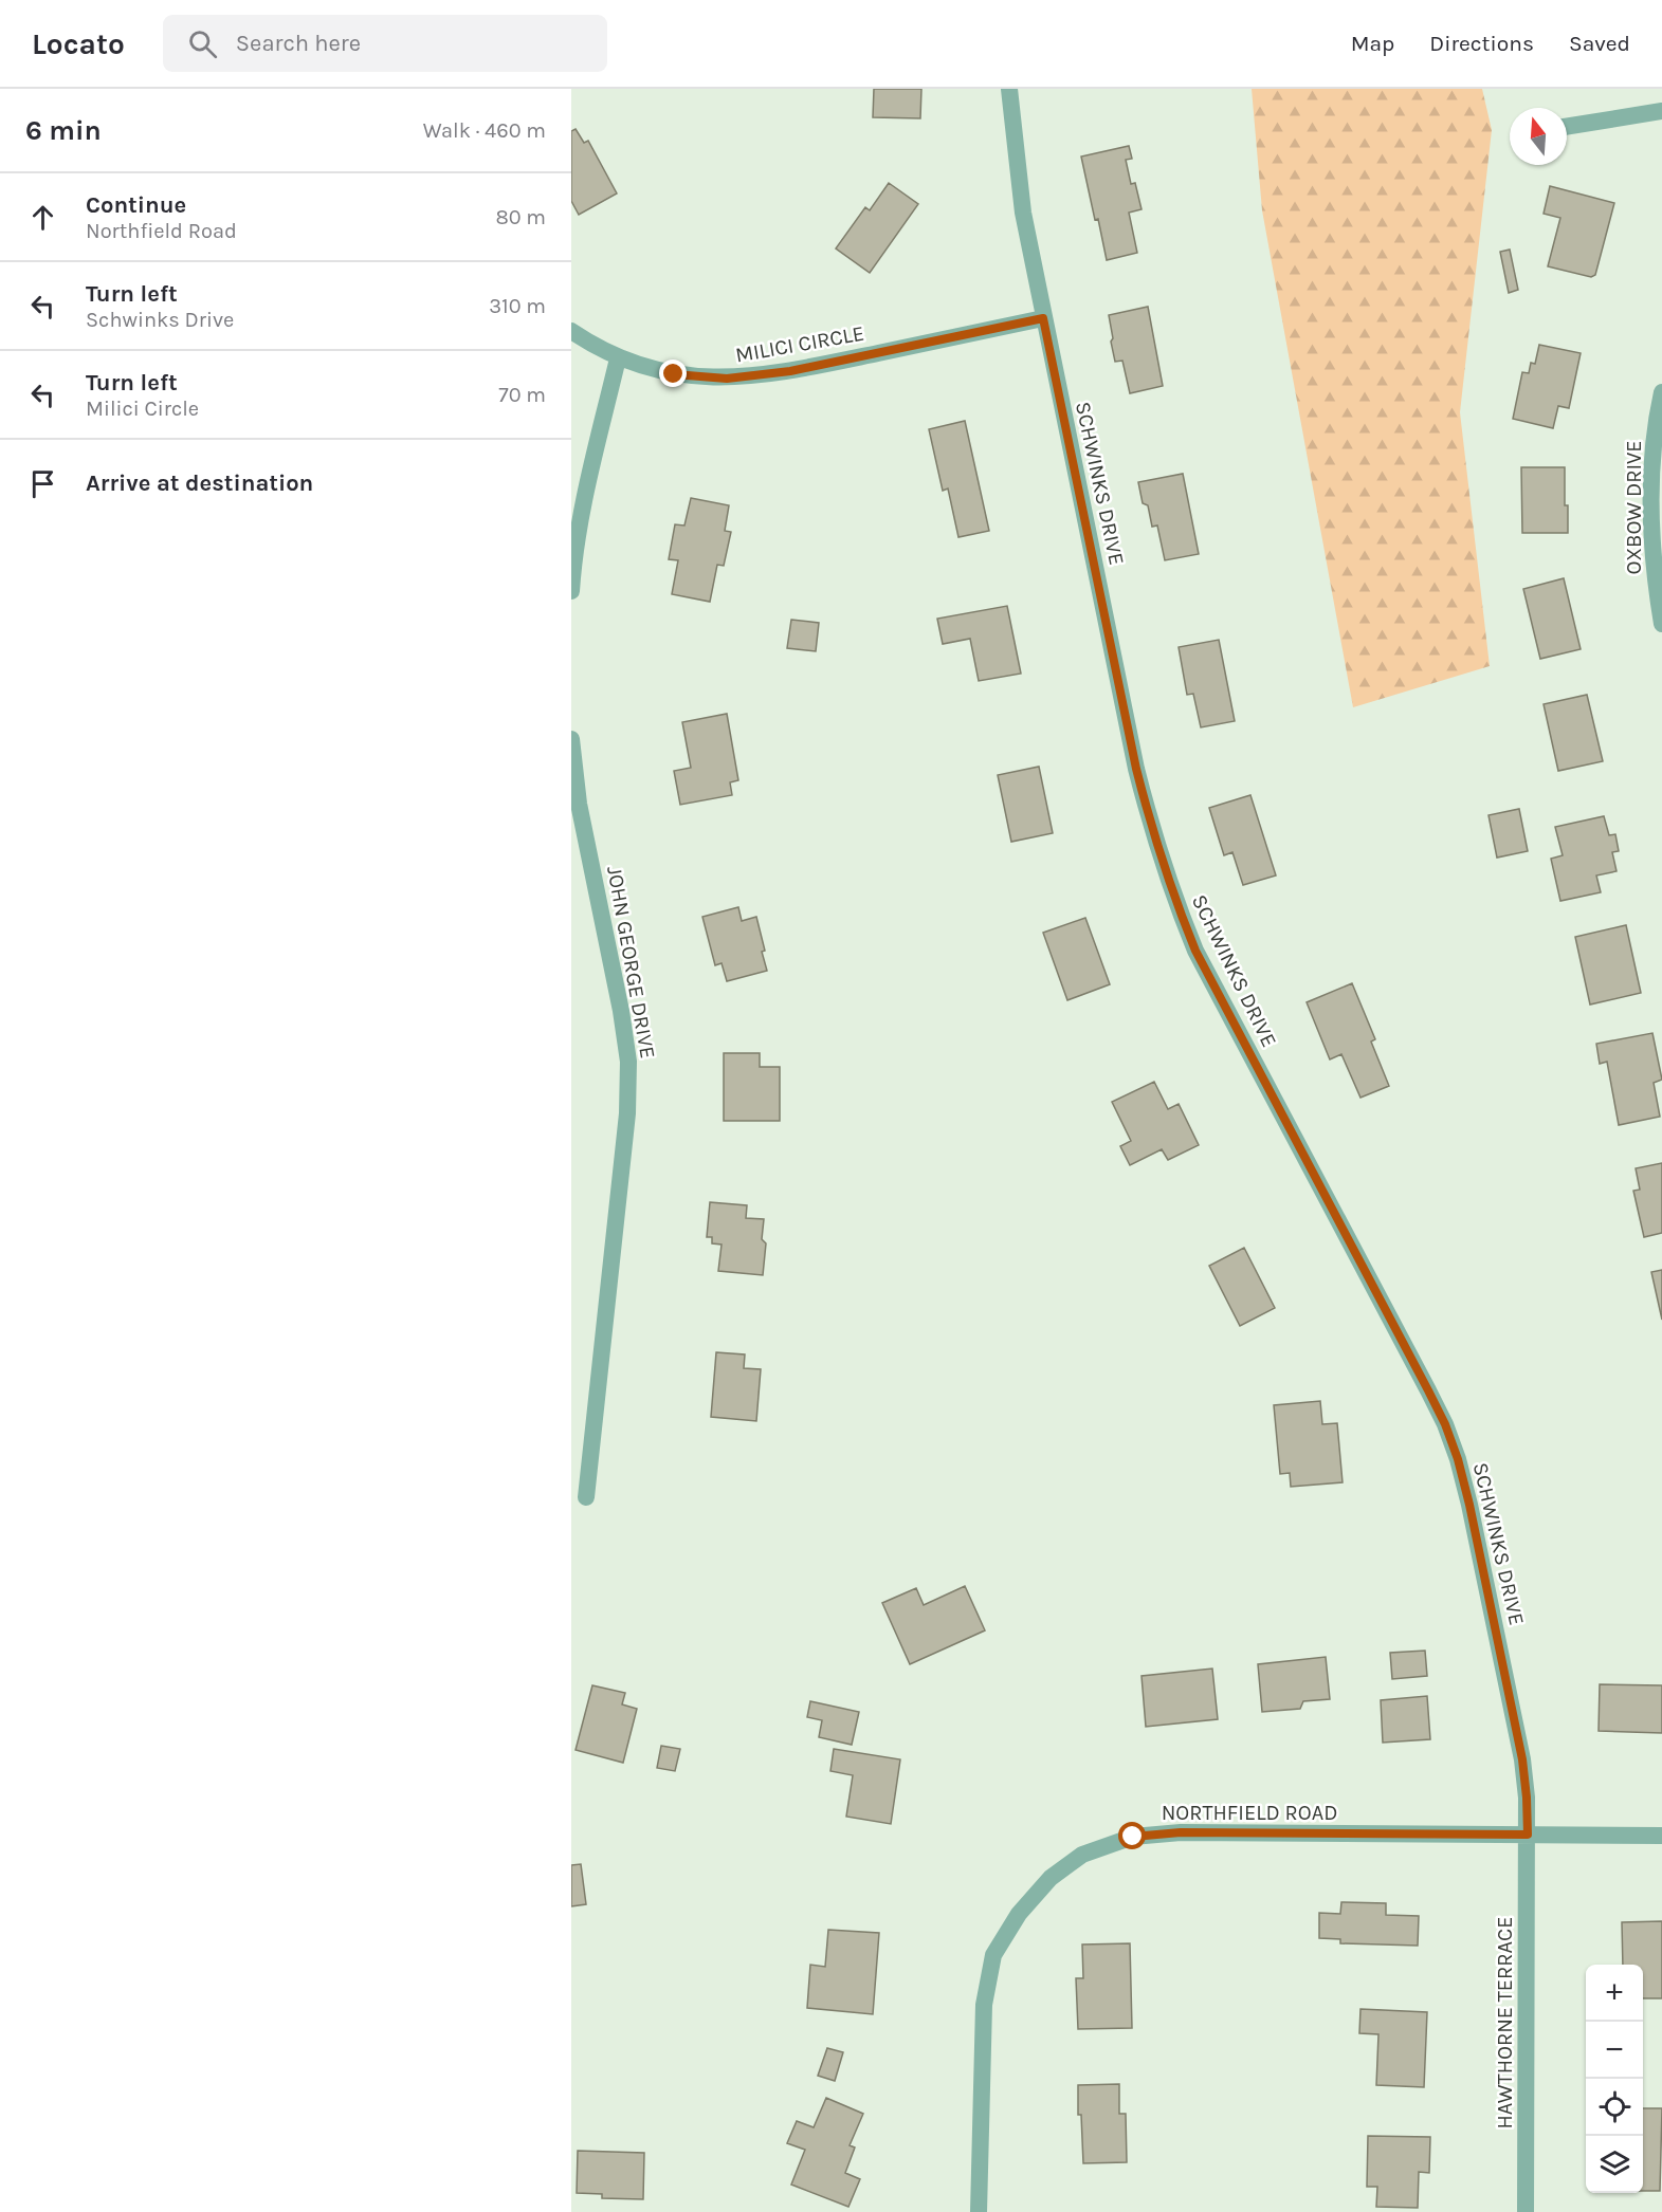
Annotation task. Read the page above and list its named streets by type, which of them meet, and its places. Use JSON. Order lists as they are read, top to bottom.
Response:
{
  "streets": {
    "street": [
      "MILICI CIRCLE",
      "SCHWINKS DRIVE",
      "OXBOW DRIVE",
      "JOHN GEORGE DRIVE",
      "NORTHFIELD ROAD",
      "HAWTHORNE TERRACE"
    ]
  },
  "crossings": [
    ["MILICI CIRCLE", "SCHWINKS DRIVE"],
    ["SCHWINKS DRIVE", "NORTHFIELD ROAD"],
    ["SCHWINKS DRIVE", "HAWTHORNE TERRACE"],
    ["NORTHFIELD ROAD", "HAWTHORNE TERRACE"]
  ],
  "north": "top",
  "page": {
    "header": "Locato",
    "search": "Search here",
    "nav": ["Map", "Directions", "Saved"],
    "heading": ["6 min", "Walk · 460 m"],
    "list": [
      ["Continue", "Northfield Road", "80 m"],
      ["Turn left", "Schwinks Drive", "310 m"],
      ["Turn left", "Milici Circle", "70 m"],
      "Arrive at destination"
    ],
    "map_buttons": ["+", "−"]
  }
}
